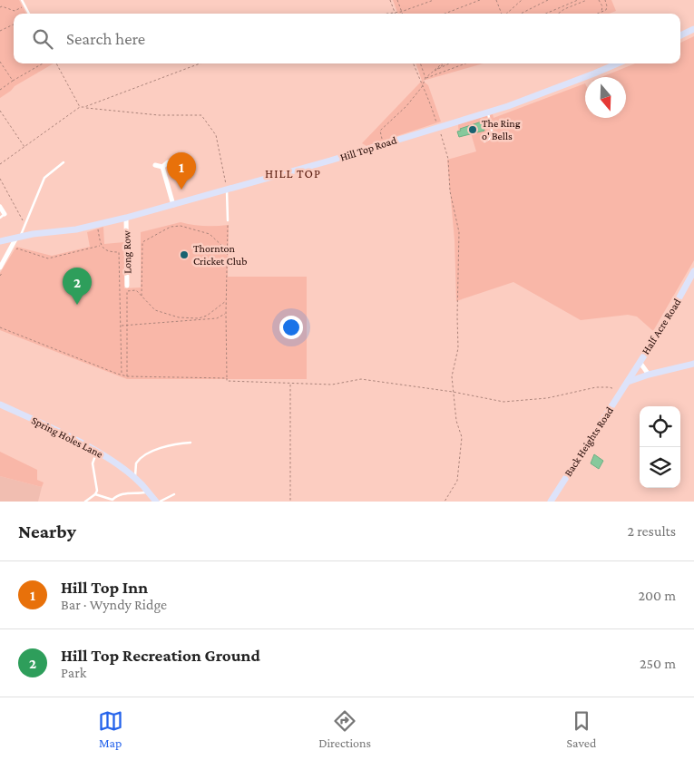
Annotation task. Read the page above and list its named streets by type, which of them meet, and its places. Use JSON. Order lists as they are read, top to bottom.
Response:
{
  "streets": {
    "street": [
      "Hill Top Road",
      "Long Row",
      "Half Acre Road",
      "Spring Holes Lane",
      "Back Heights Road"
    ]
  },
  "crossings": [
    ["Hill Top Road", "Long Row"],
    ["Half Acre Road", "Back Heights Road"]
  ],
  "districts": ["HILL TOP"],
  "places": ["The Ring o' Bells", "Thornton Cricket Club"],
  "north": "bottom",
  "page": {
    "search": "Search here",
    "pins": ["1", "2"],
    "heading": ["Nearby", "2 results"],
    "list": [
      {
        "mark": "1",
        "name": "Hill Top Inn",
        "note": "Bar · Wyndy Ridge",
        "value": "200 m"
      },
      {
        "mark": "2",
        "name": "Hill Top Recreation Ground",
        "note": "Park",
        "value": "250 m"
      }
    ],
    "nav": ["Map", "Directions", "Saved"]
  }
}
